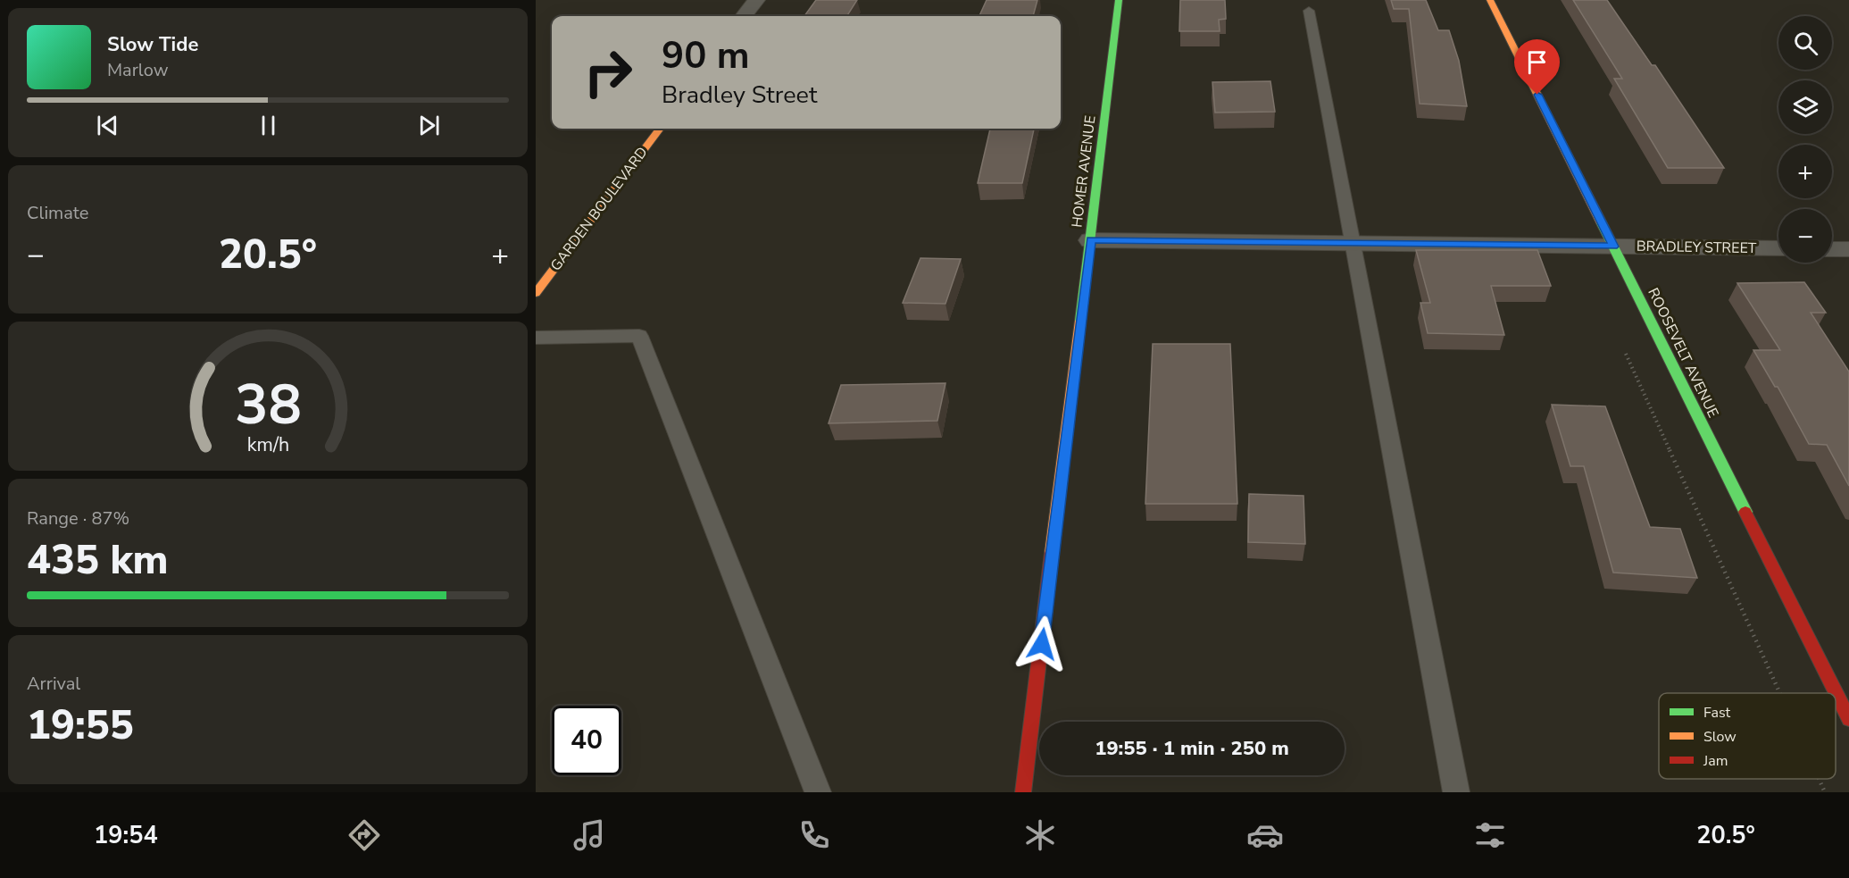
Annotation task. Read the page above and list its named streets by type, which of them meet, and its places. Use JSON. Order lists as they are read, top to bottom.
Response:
{
  "streets": {
    "street": [
      "HOMER AVENUE",
      "GARDEN BOULEVARD",
      "BRADLEY STREET",
      "ROOSEVELT AVENUE"
    ]
  },
  "crossings": [
    ["HOMER AVENUE", "BRADLEY STREET"],
    ["BRADLEY STREET", "ROOSEVELT AVENUE"]
  ],
  "legend": ["Fast", "Slow", "Jam"],
  "page": {
    "map_buttons": ["+", "−"],
    "turn": ["90 m", "Bradley Street"],
    "song": ["Slow Tide", "Marlow"],
    "tile": [
      "Climate",
      ["Range · 87%", "435 km"],
      ["Arrival", "19:55"]
    ],
    "heat": ["−", "20.5°", "+"],
    "limit": "40",
    "trip": "19:55 · 1 min · 250 m",
    "tabs": ["19:54", "20.5°"],
    "gauge": ["38", "km/h"]
  }
}
